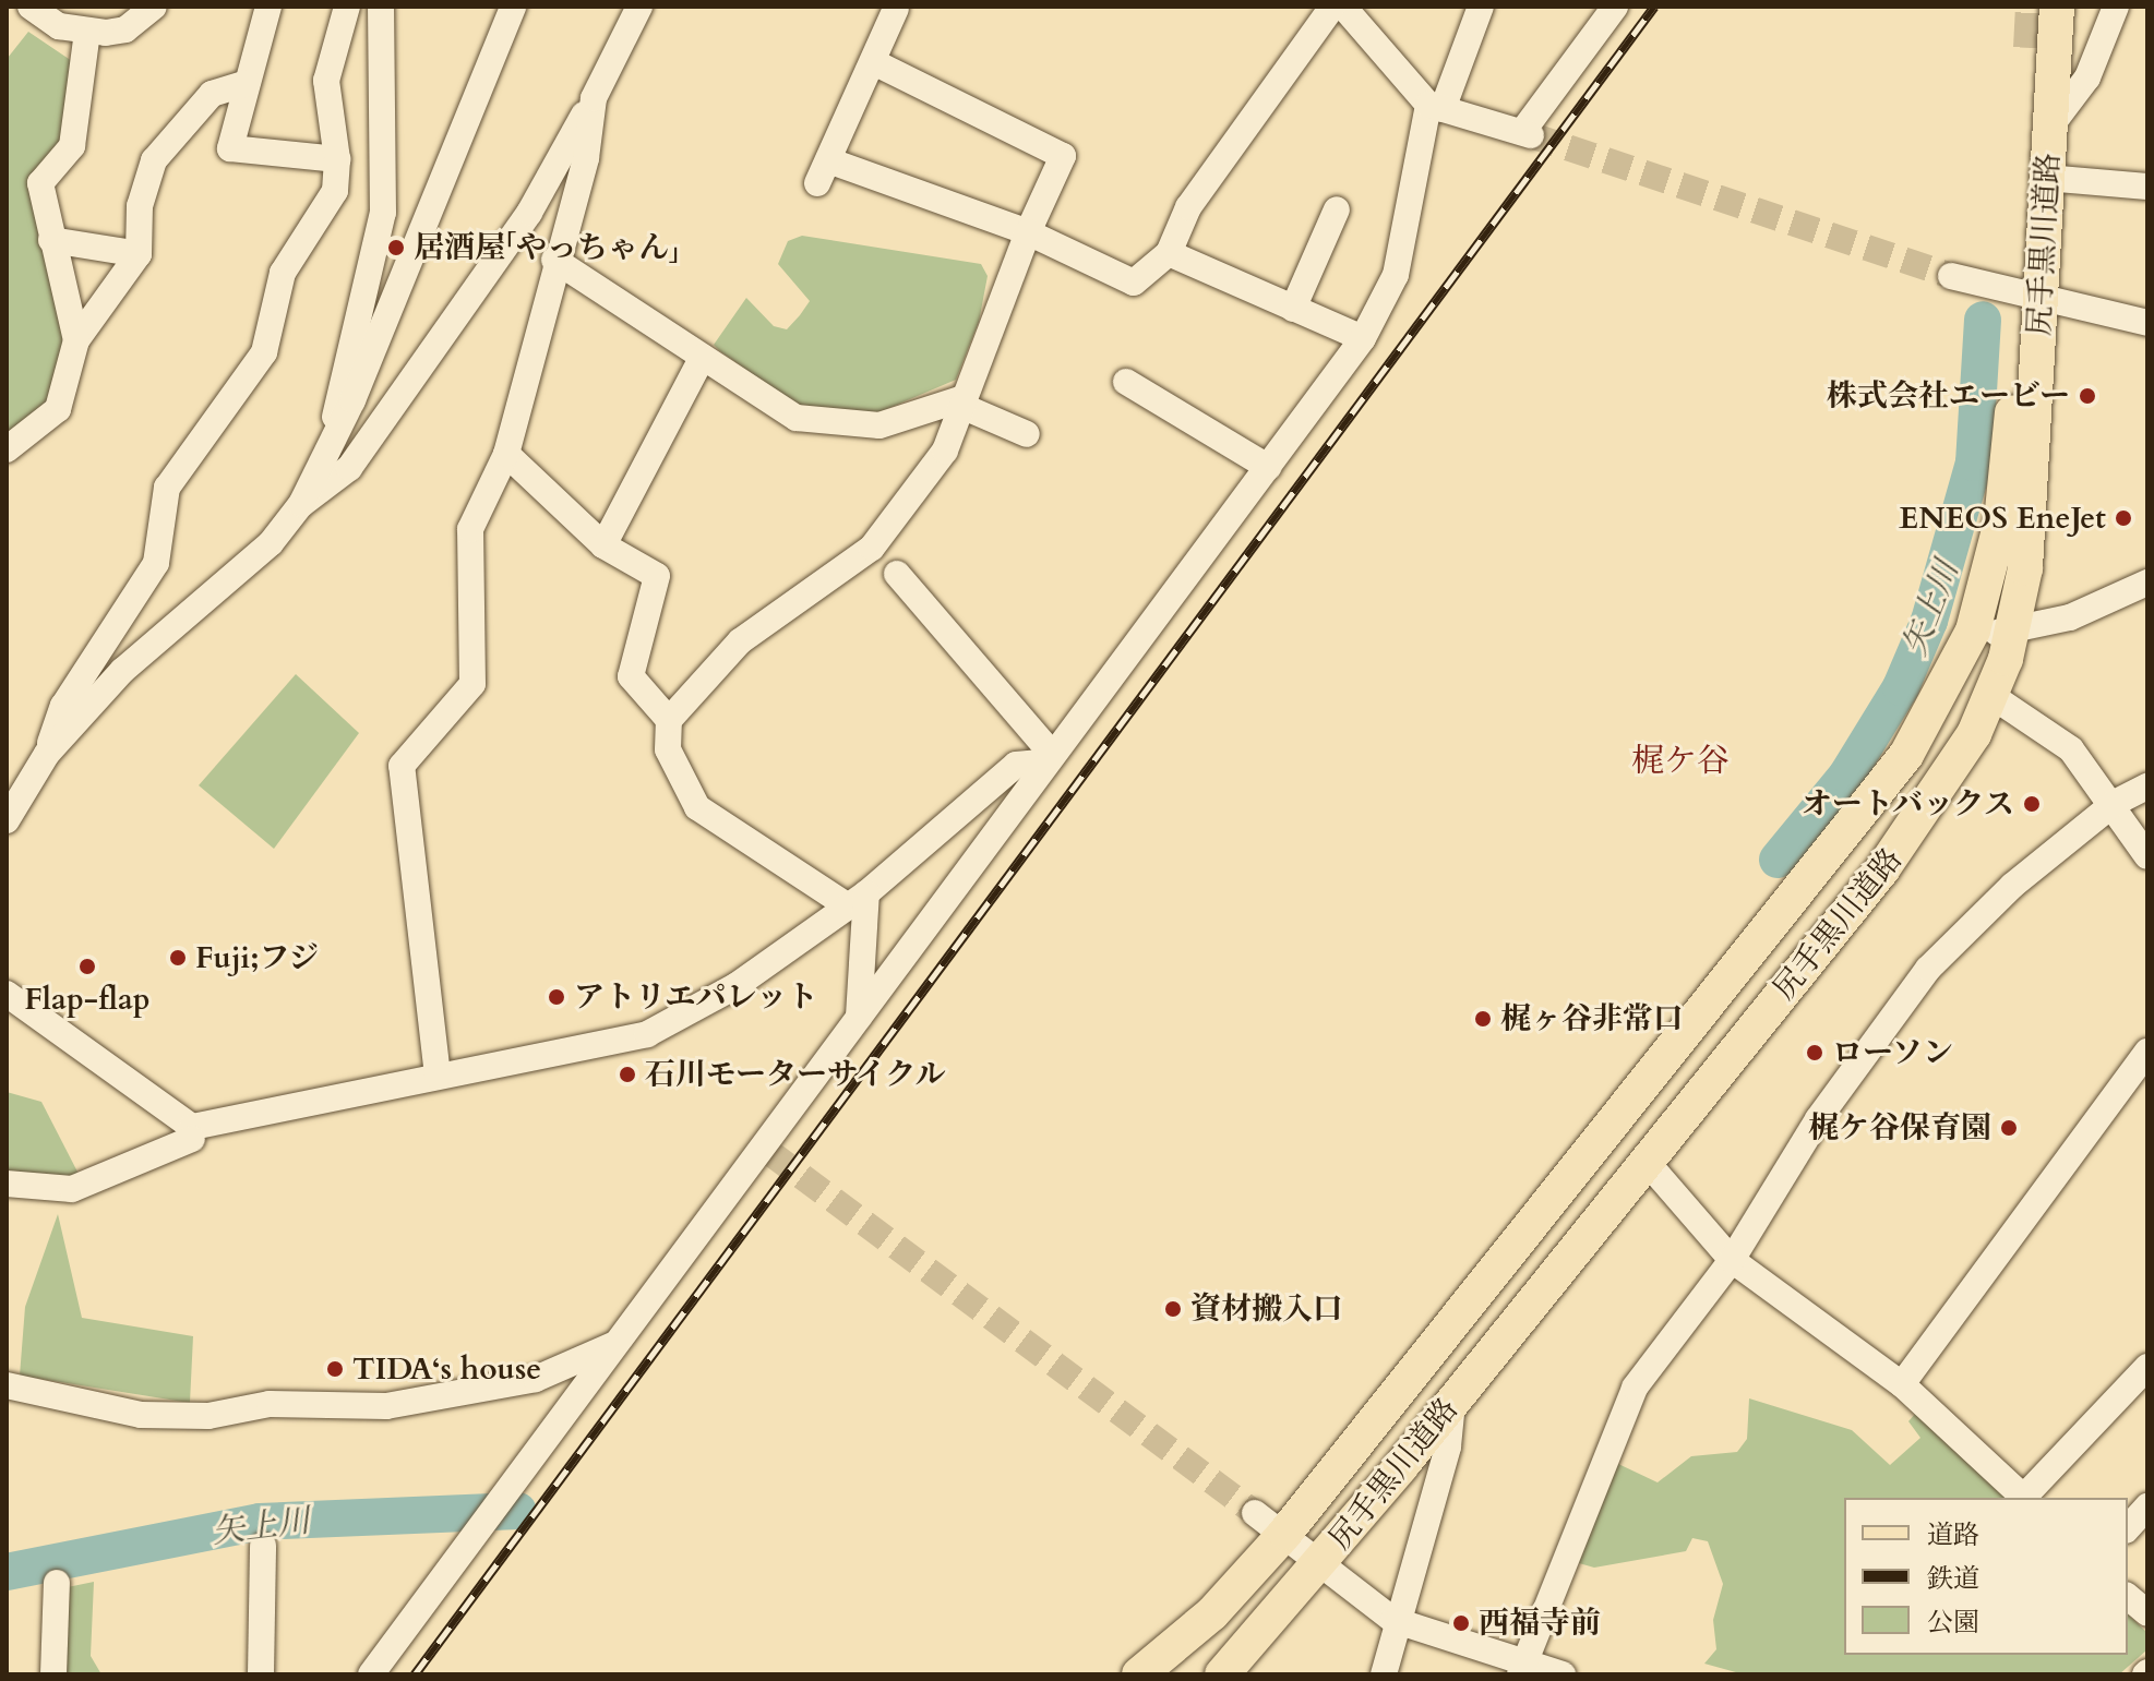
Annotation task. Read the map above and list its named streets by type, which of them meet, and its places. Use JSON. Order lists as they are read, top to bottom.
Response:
{
  "streets": {
    "main road": ["尻手黒川道路"]
  },
  "districts": ["梶ケ谷"],
  "water": ["矢上川"],
  "places": [
    "居酒屋「やっちゃん」",
    "株式会社エービー",
    "ENEOS EneJet",
    "オートバックス",
    "Fuji;フジ",
    "Flap-flap",
    "アトリエパレット",
    "梶ヶ谷非常口",
    "ローソン",
    "石川モーターサイクル",
    "梶ケ谷保育園",
    "資材搬入口",
    "TIDA‘s house",
    "西福寺前"
  ],
  "legend": ["道路", "鉄道", "公園"]
}
